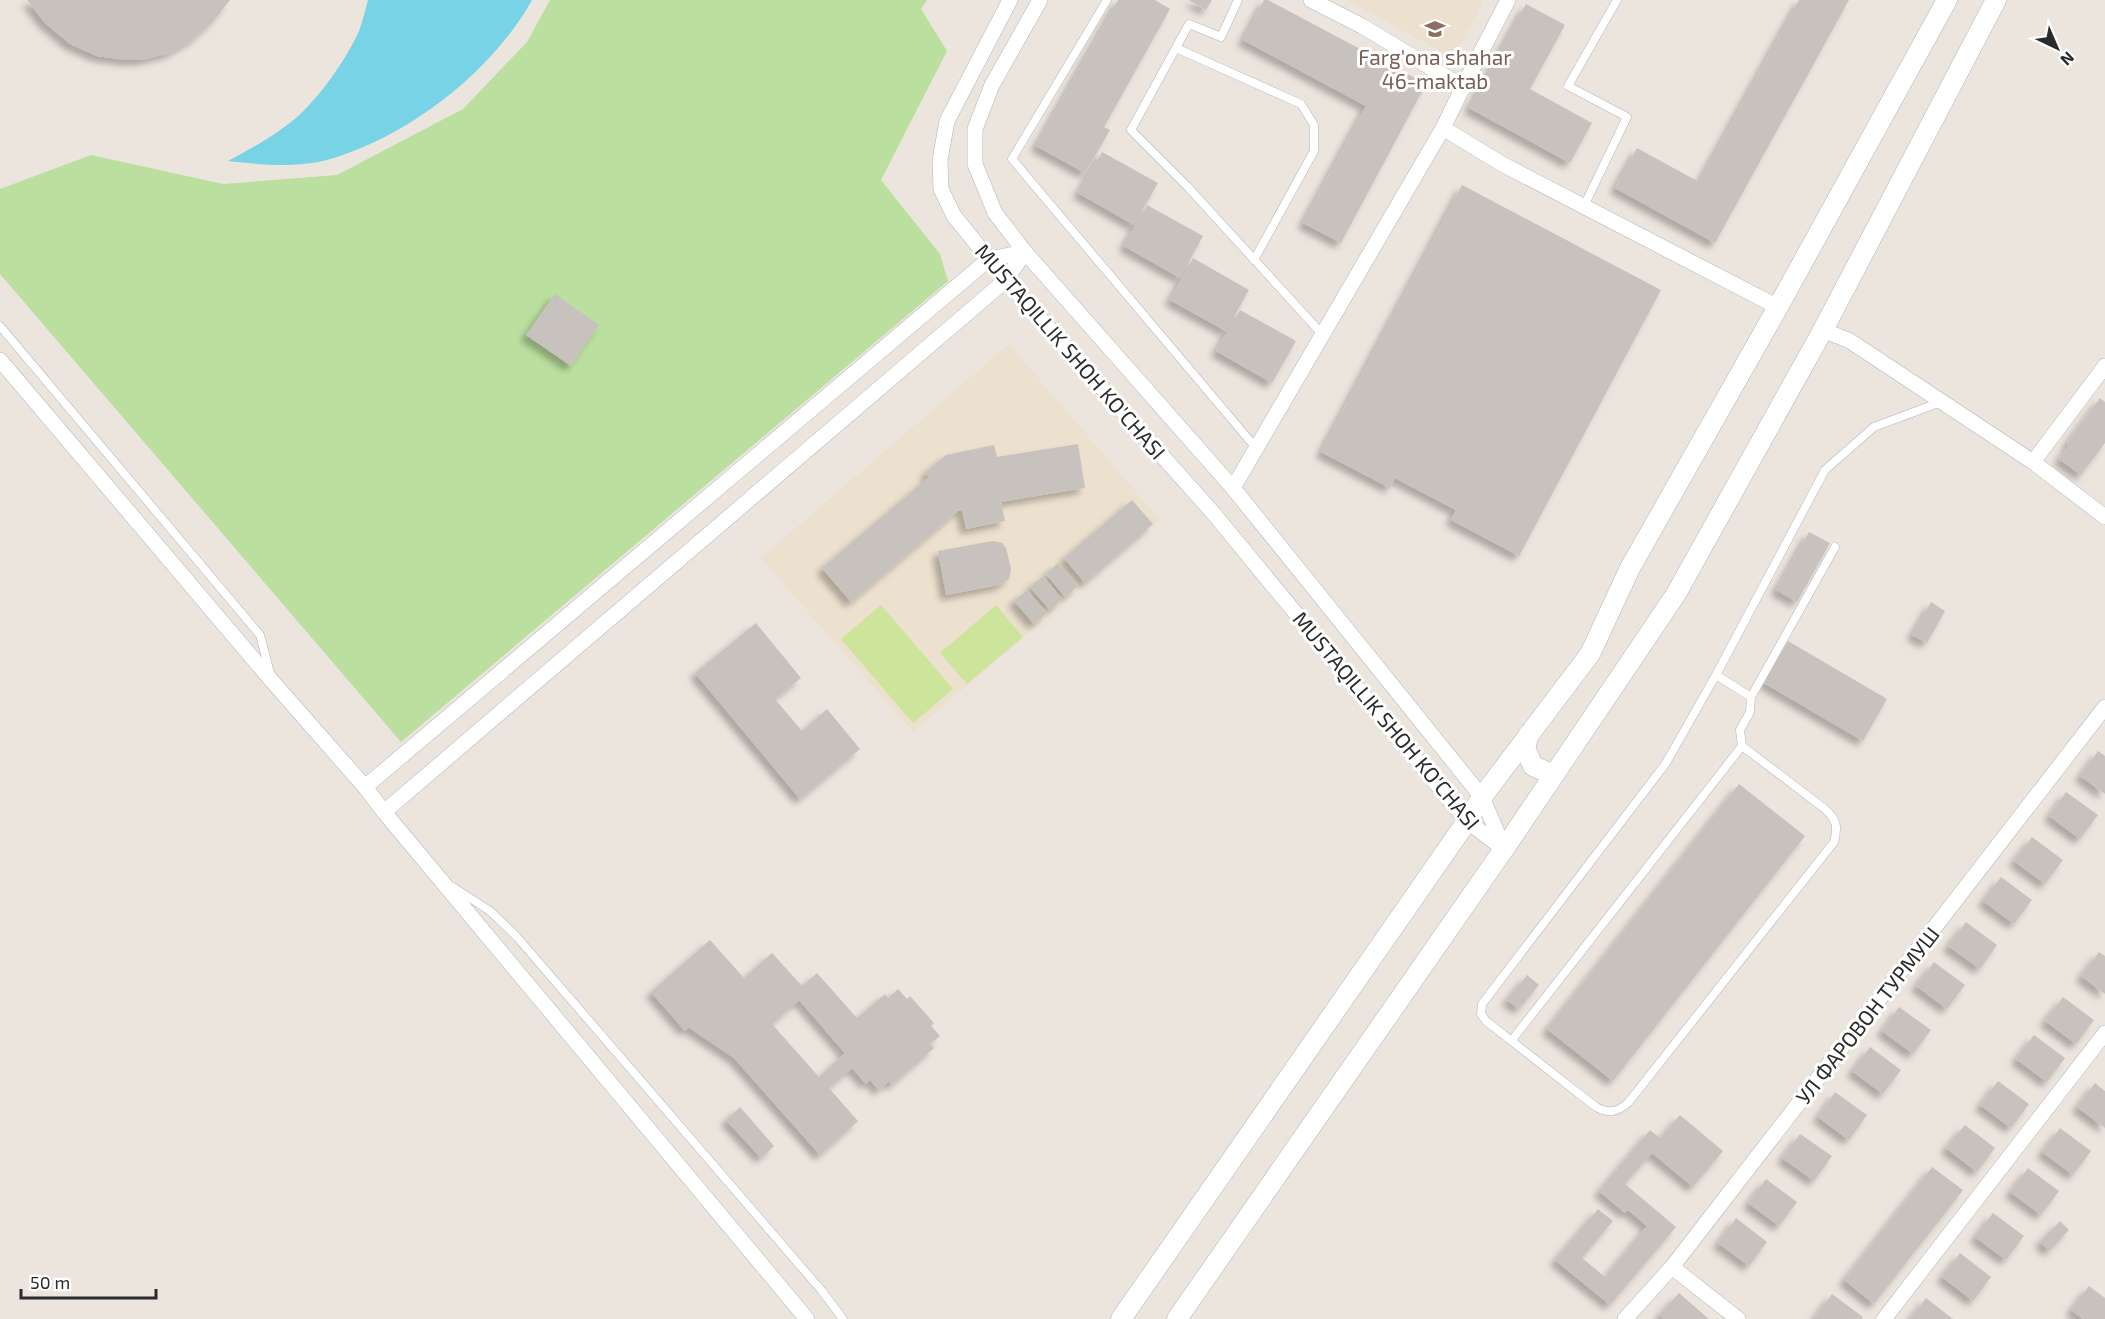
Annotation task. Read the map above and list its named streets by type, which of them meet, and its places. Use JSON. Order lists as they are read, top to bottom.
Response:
{
  "streets": {
    "street": ["MUSTAQILLIK SHOH KO'CHASI", "УЛ ФАРОВОН ТУРМУШ"]
  },
  "places": {
    "school or university": ["Farg'ona shahar 46-maktab"]
  },
  "scale_bar": "50 m",
  "north": "bottom right"
}
